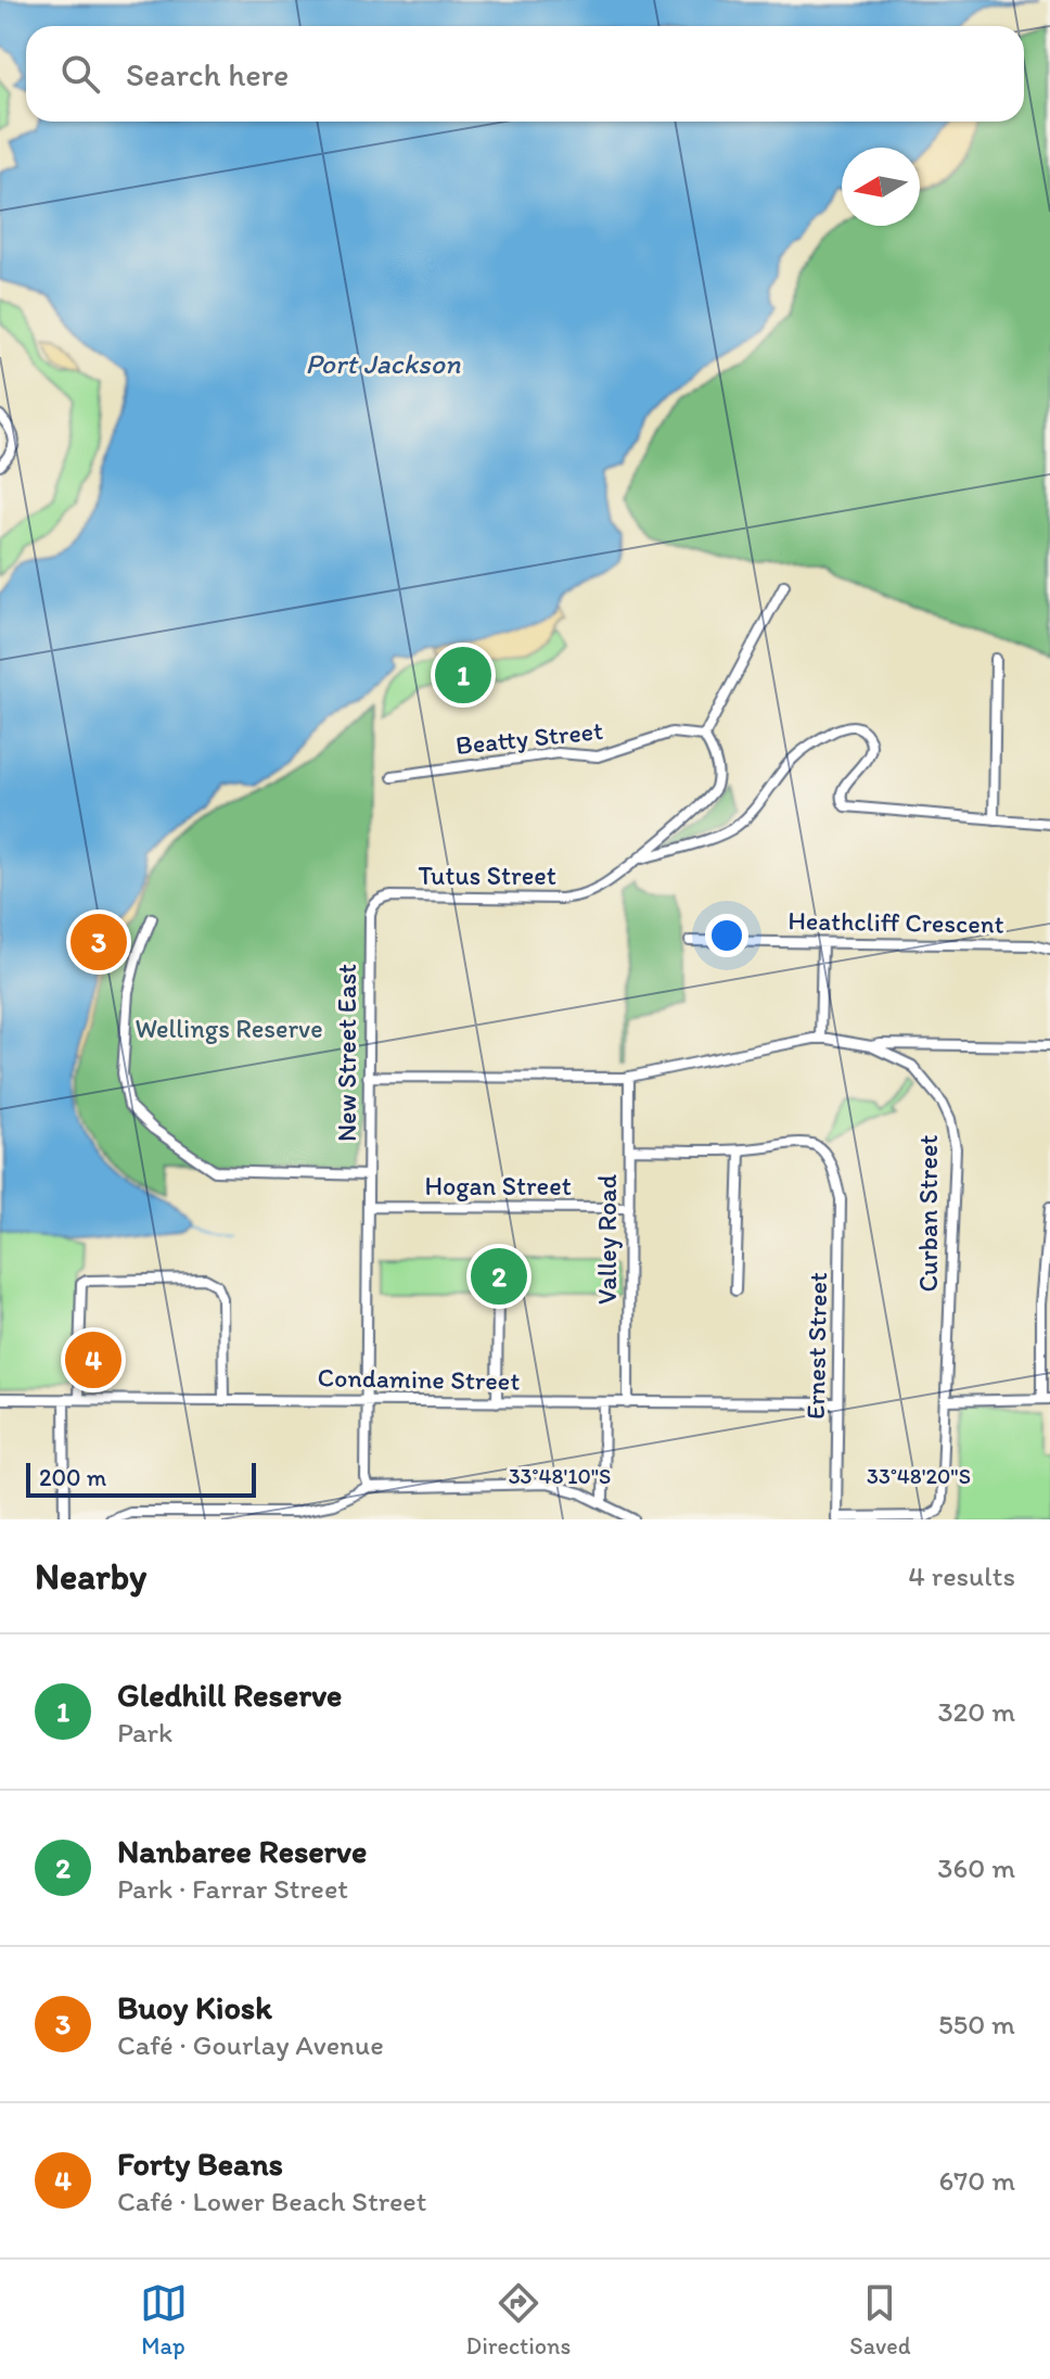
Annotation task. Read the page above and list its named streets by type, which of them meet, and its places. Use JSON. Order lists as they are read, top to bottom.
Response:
{
  "streets": {
    "street": [
      "Beatty Street",
      "Tutus Street",
      "Heathcliff Crescent",
      "New Street East",
      "Hogan Street",
      "Curban Street",
      "Valley Road",
      "Ernest Street",
      "Condamine Street"
    ]
  },
  "crossings": [
    ["Tutus Street", "New Street East"],
    ["New Street East", "Hogan Street"],
    ["New Street East", "Curban Street"],
    ["New Street East", "Condamine Street"],
    ["Hogan Street", "Valley Road"],
    ["Curban Street", "Valley Road"],
    ["Curban Street", "Ernest Street"],
    ["Valley Road", "Condamine Street"],
    ["Ernest Street", "Condamine Street"]
  ],
  "water": ["Port Jackson"],
  "parks": ["Wellings Reserve"],
  "scale_bar": "200 m",
  "north": "left",
  "page": {
    "search": "Search here",
    "pins": [
      "1",
      "3",
      "2",
      "4"
    ],
    "scale": "200 m",
    "heading": ["Nearby", "4 results"],
    "list": [
      {
        "mark": "1",
        "name": "Gledhill Reserve",
        "note": "Park",
        "value": "320 m"
      },
      {
        "mark": "2",
        "name": "Nanbaree Reserve",
        "note": "Park · Farrar Street",
        "value": "360 m"
      },
      {
        "mark": "3",
        "name": "Buoy Kiosk",
        "note": "Café · Gourlay Avenue",
        "value": "550 m"
      },
      {
        "mark": "4",
        "name": "Forty Beans",
        "note": "Café · Lower Beach Street",
        "value": "670 m"
      }
    ],
    "nav": ["Map", "Directions", "Saved"]
  },
  "coordinates": ["33°48'10\"S", "33°48'20\"S"]
}
